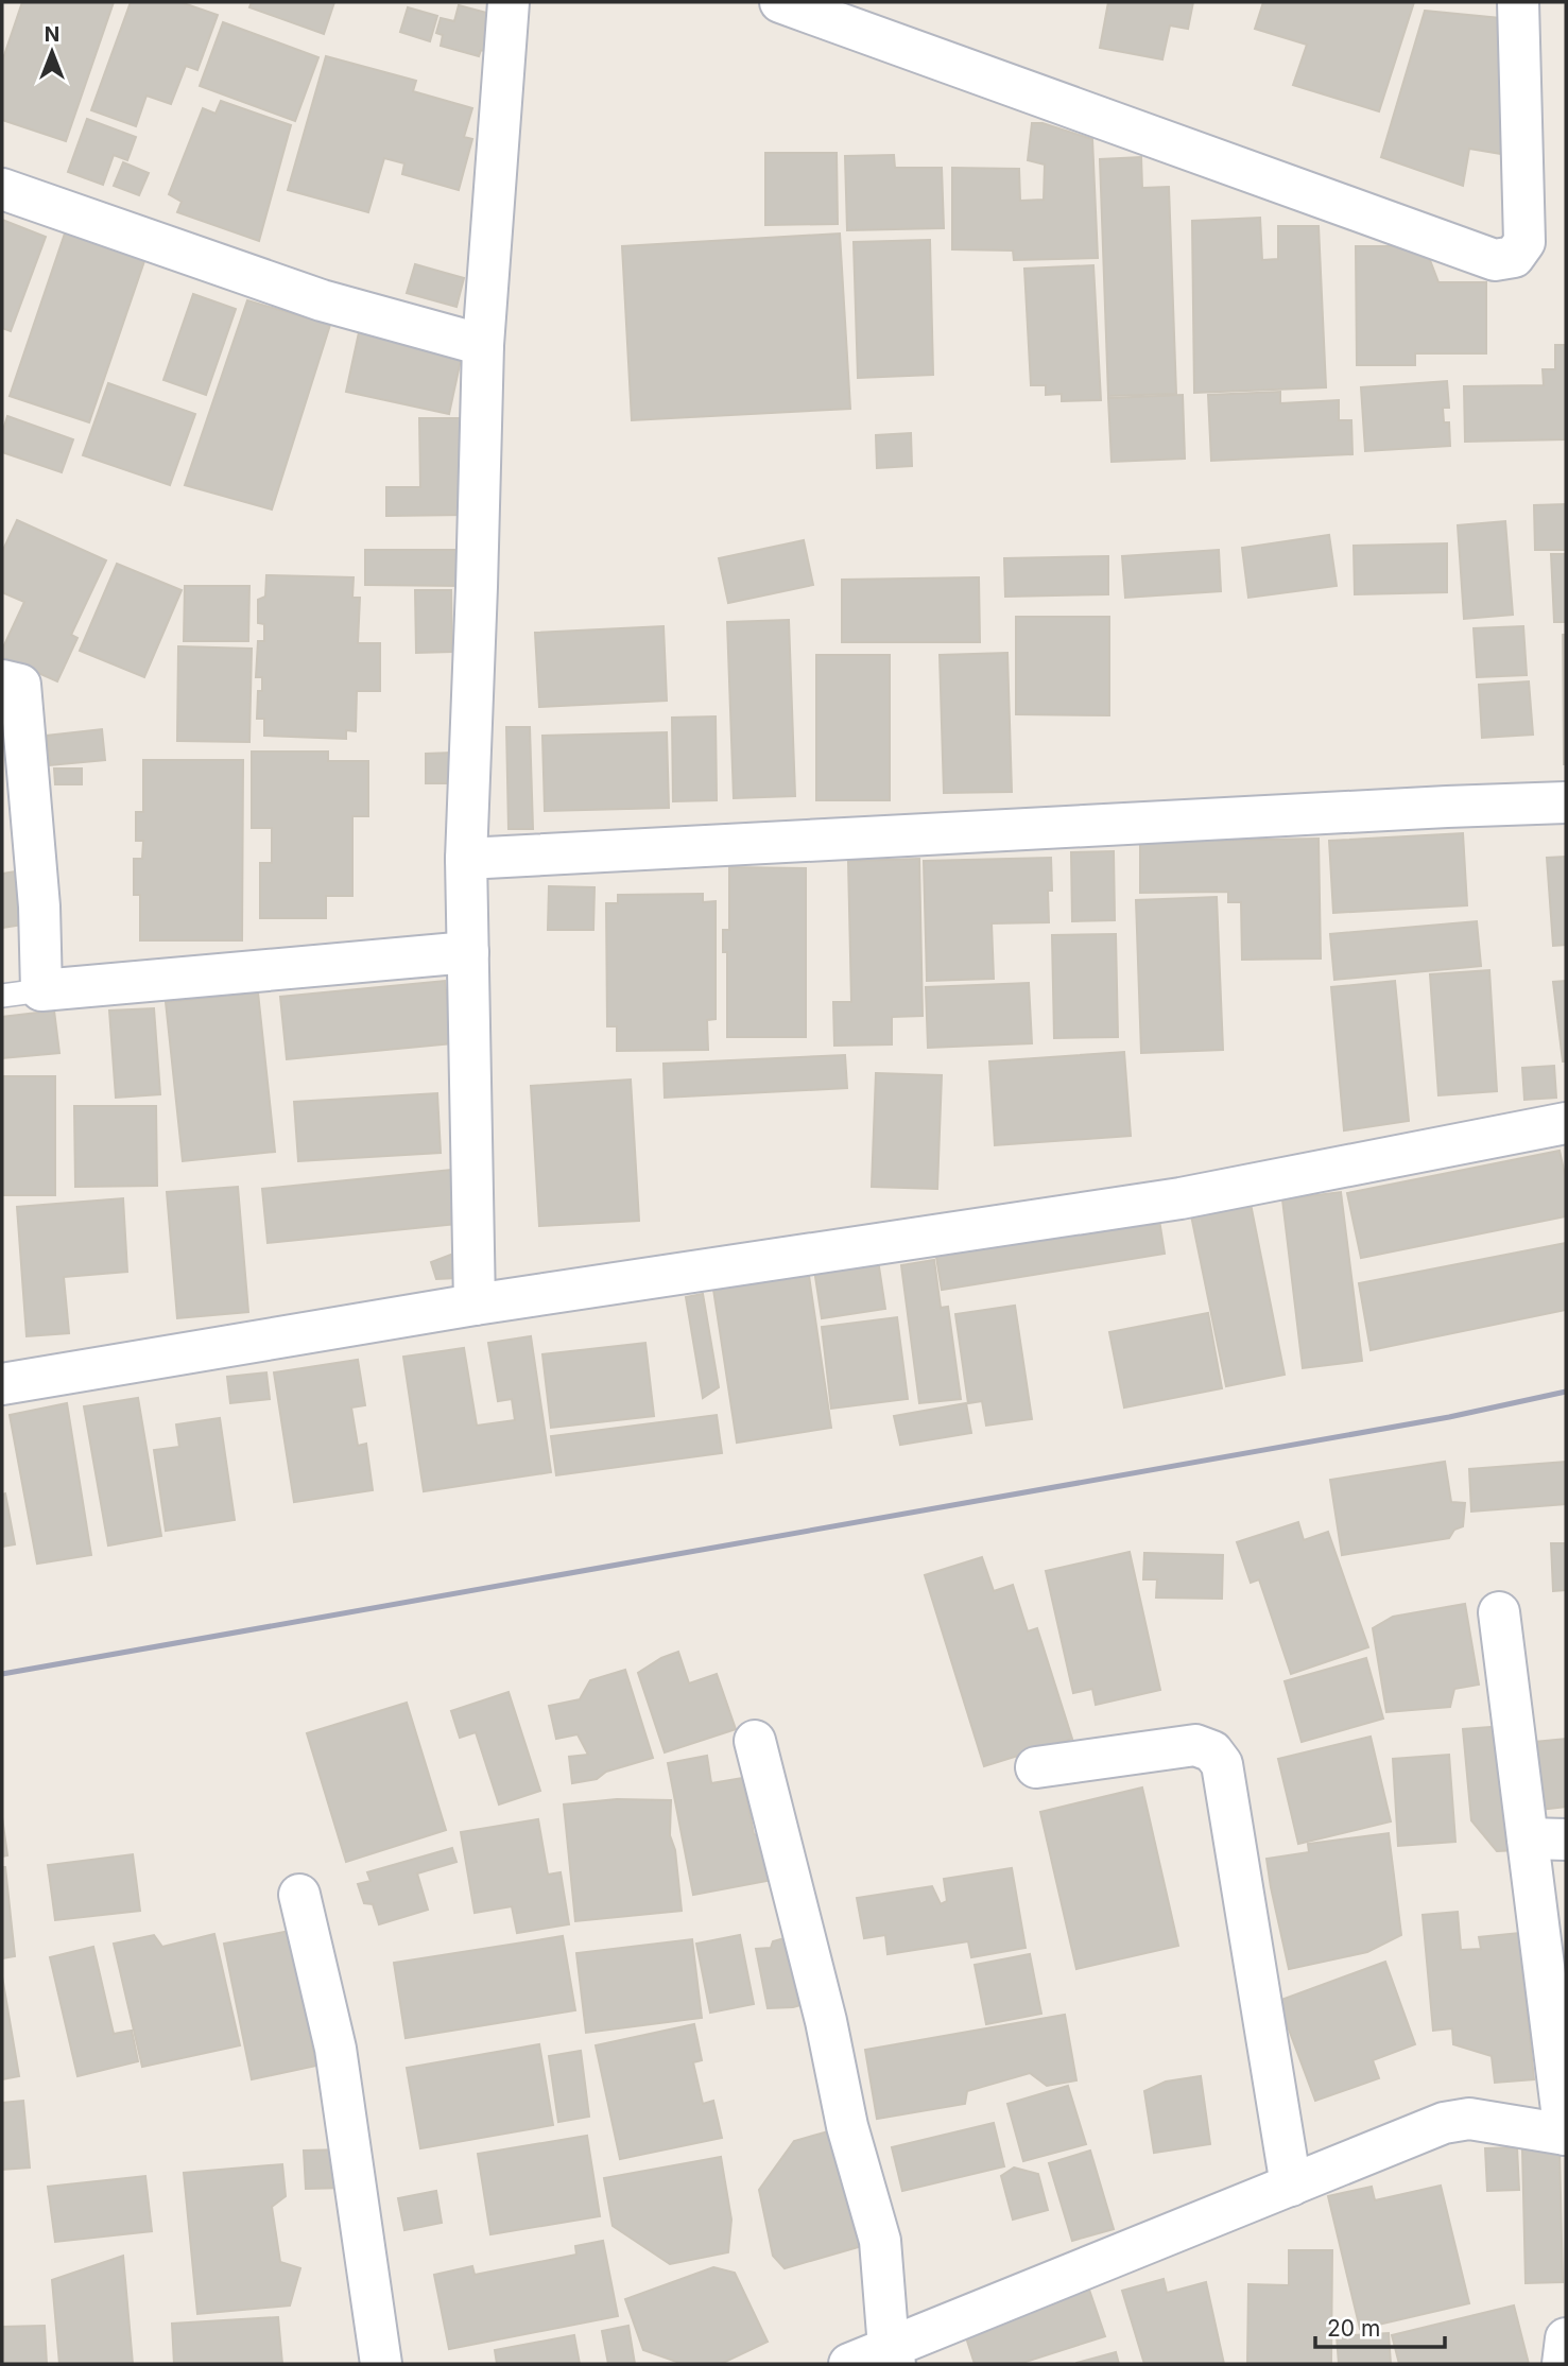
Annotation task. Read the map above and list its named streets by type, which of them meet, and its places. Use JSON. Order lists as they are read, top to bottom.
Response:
{
  "scale_bar": "20 m",
  "north": "top"
}
